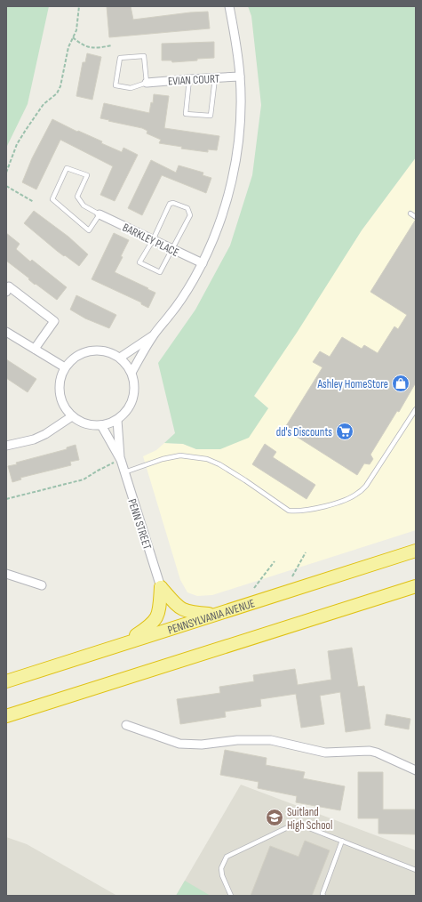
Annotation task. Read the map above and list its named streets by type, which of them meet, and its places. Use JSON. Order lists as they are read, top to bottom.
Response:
{
  "streets": {
    "highway": ["PENNSYLVANIA AVENUE"],
    "street": ["EVIAN COURT", "BARKLEY PLACE", "PENN STREET"]
  },
  "places": {
    "shop": ["Ashley HomeStore"],
    "supermarket": ["dd's Discounts"],
    "school or university": ["Suitland High School"]
  }
}
